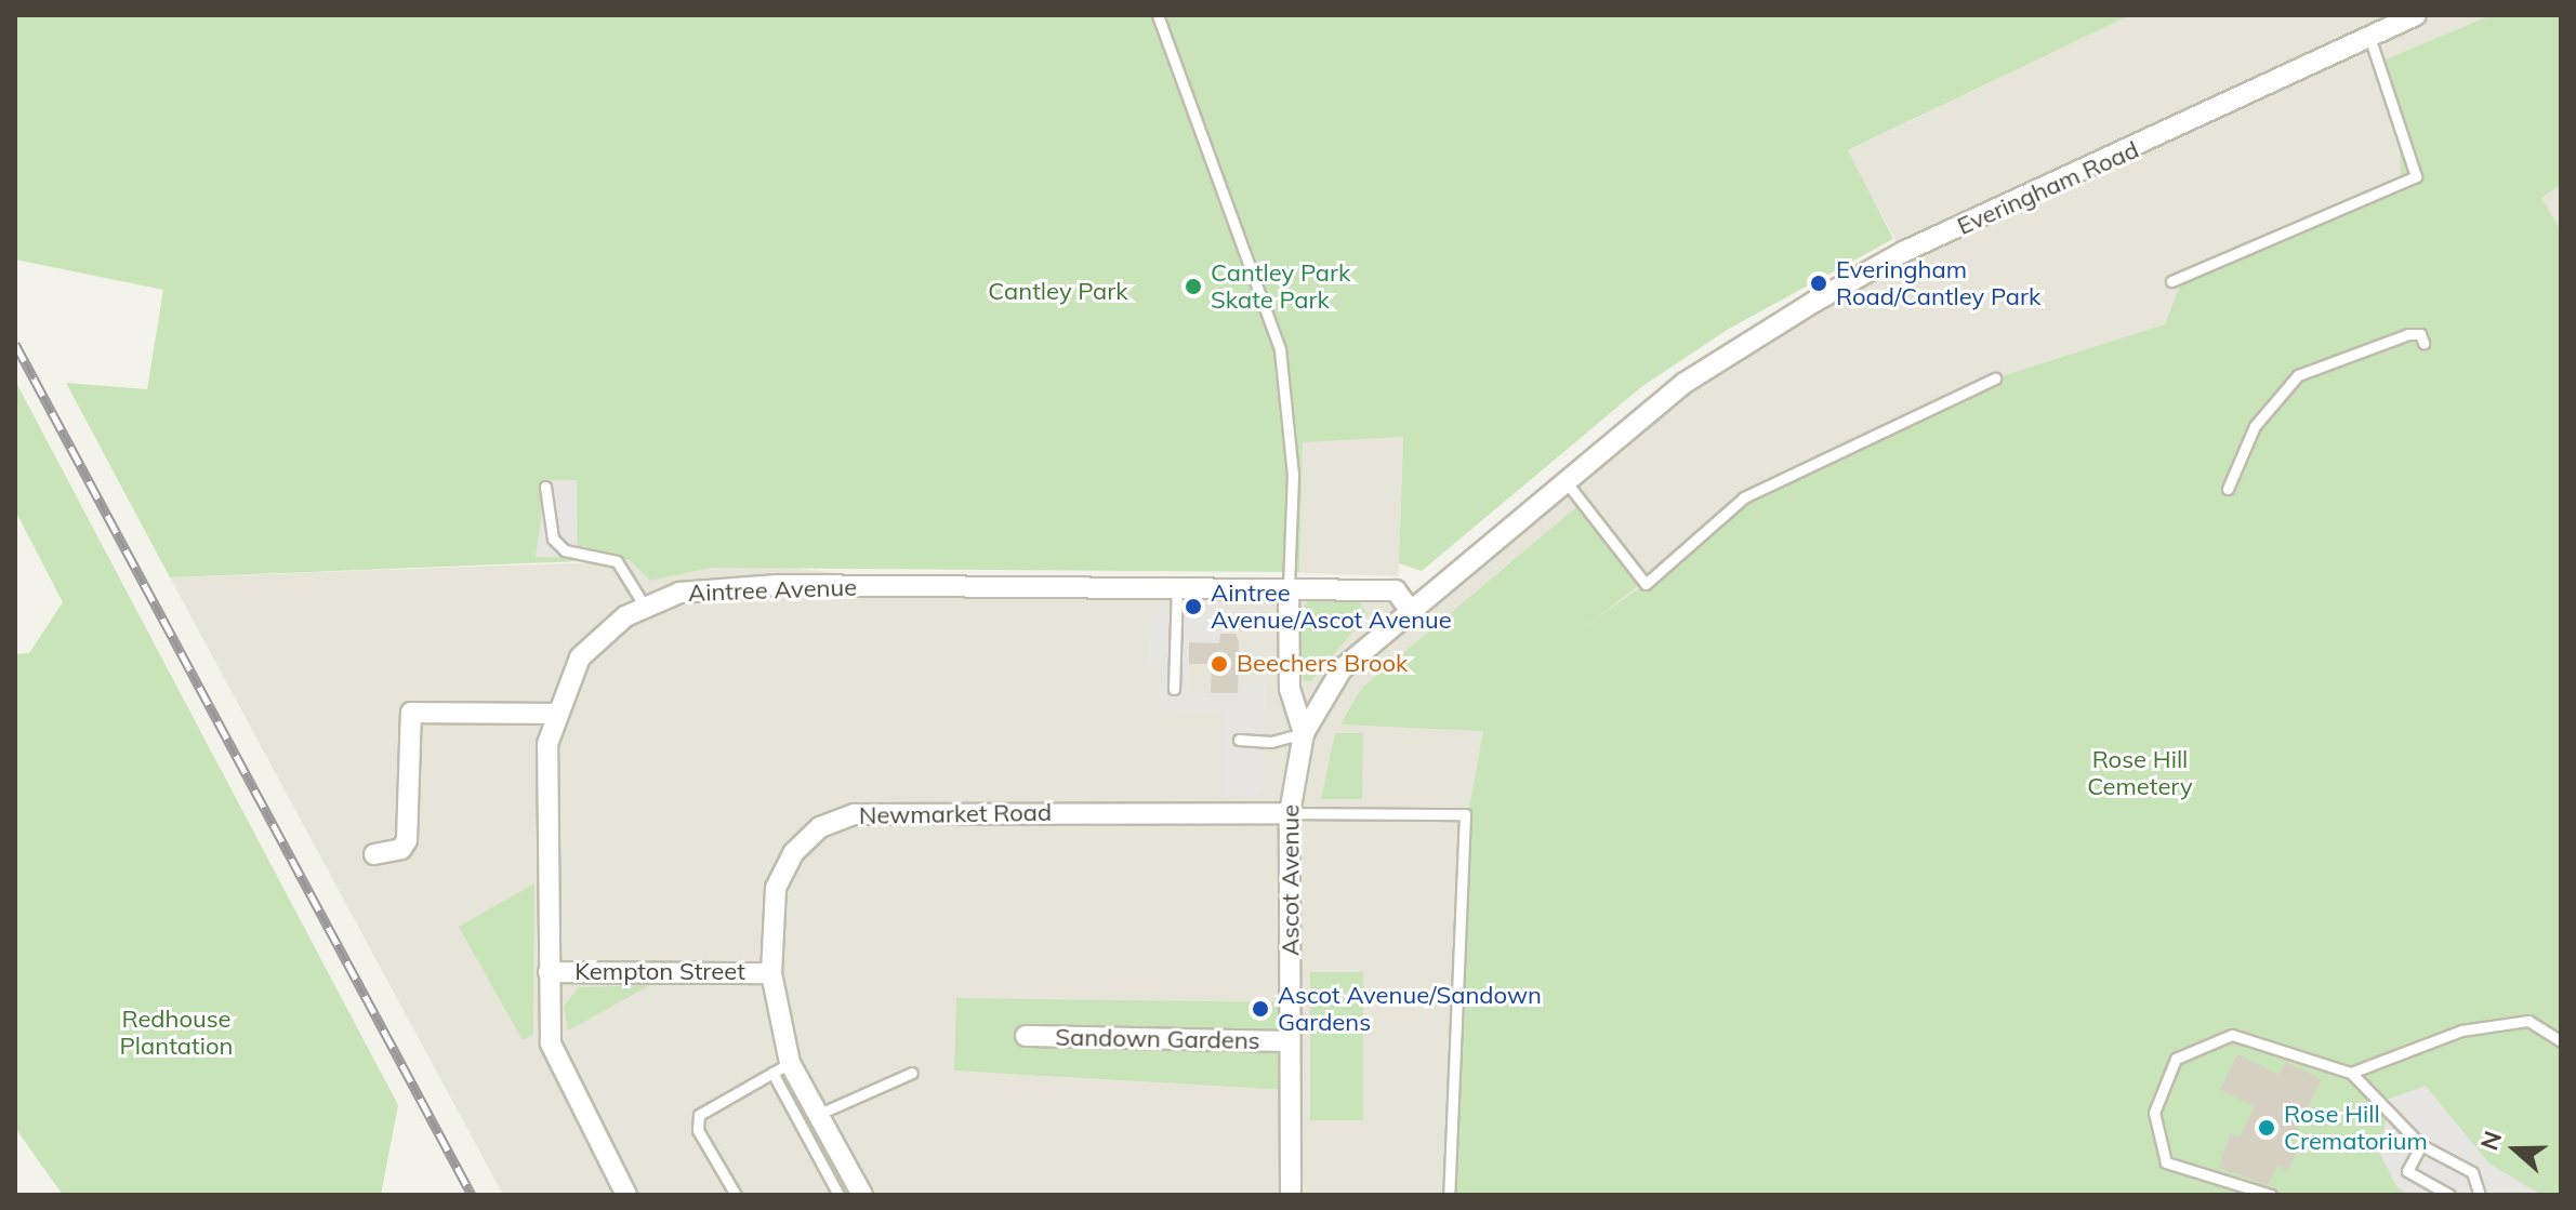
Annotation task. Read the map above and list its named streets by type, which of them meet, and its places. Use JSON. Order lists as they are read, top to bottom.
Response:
{
  "streets": {
    "street": [
      "Everingham Road",
      "Aintree Avenue",
      "Newmarket Road",
      "Ascot Avenue",
      "Kempton Street",
      "Sandown Gardens"
    ]
  },
  "crossings": [
    ["Everingham Road", "Aintree Avenue"],
    ["Everingham Road", "Ascot Avenue"],
    ["Aintree Avenue", "Ascot Avenue"],
    ["Aintree Avenue", "Kempton Street"],
    ["Newmarket Road", "Ascot Avenue"],
    ["Newmarket Road", "Kempton Street"],
    ["Ascot Avenue", "Sandown Gardens"]
  ],
  "parks": ["Cantley Park", "Rose Hill Cemetery", "Redhouse Plantation"],
  "places": [
    "Everingham Road/Cantley Park",
    "Cantley Park Skate Park",
    "Aintree Avenue/Ascot Avenue",
    "Beechers Brook",
    "Ascot Avenue/Sandown Gardens",
    "Rose Hill Crematorium"
  ],
  "north": "left"
}
